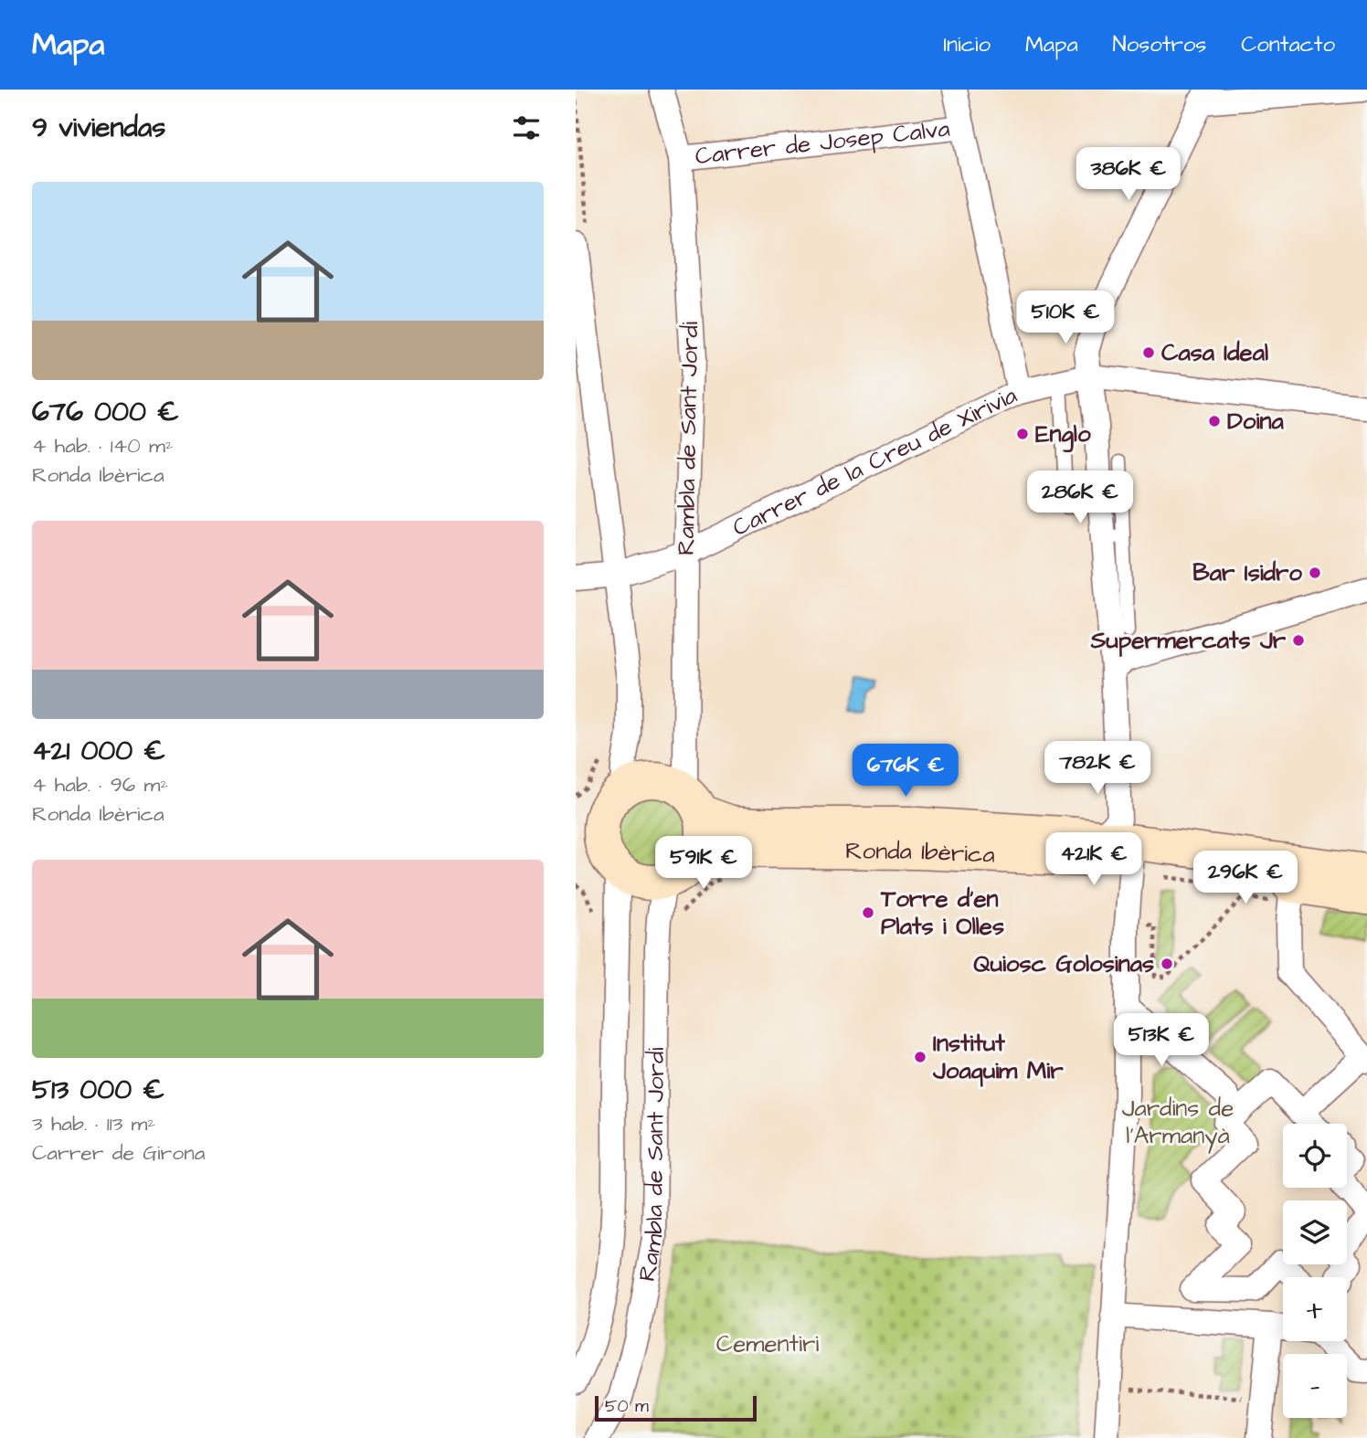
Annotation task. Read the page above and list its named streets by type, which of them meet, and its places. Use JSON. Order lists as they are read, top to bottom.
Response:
{
  "streets": {
    "street": [
      "Carrer de Josep Calva",
      "Rambla de Sant Jordi",
      "Carrer de la Creu de Xirivia",
      "Ronda Ibèrica"
    ]
  },
  "crossings": [
    ["Carrer de Josep Calva", "Rambla de Sant Jordi"],
    ["Rambla de Sant Jordi", "Carrer de la Creu de Xirivia"],
    ["Rambla de Sant Jordi", "Ronda Ibèrica"]
  ],
  "parks": ["Jardins de l'Armanyà", "Cementiri"],
  "places": [
    "Casa Ideal",
    "Doina",
    "Englo",
    "Bar Isidro",
    "Supermercats Jr",
    "Torre d'en Plats i Olles",
    "Quiosc Golosinas",
    "Institut Joaquim Mir"
  ],
  "scale_bar": "50 m",
  "page": {
    "header": "Mapa",
    "nav": [
      "Inicio",
      "Mapa",
      "Nosotros",
      "Contacto"
    ],
    "heading": "9 viviendas",
    "price": [
      "386K €",
      "510K €",
      "286K €",
      "782K €",
      "676K €",
      "421K €",
      "591K €",
      "296K €",
      "513K €"
    ],
    "list": [
      {
        "name": "676 000 €",
        "note": "4 hab. · 140 m² · Ronda Ibèrica"
      },
      {
        "name": "421 000 €",
        "note": "4 hab. · 96 m² · Ronda Ibèrica"
      },
      {
        "name": "513 000 €",
        "note": "3 hab. · 113 m² · Carrer de Girona"
      }
    ],
    "map_buttons": ["+", "−"],
    "scale": "50 m"
  }
}
